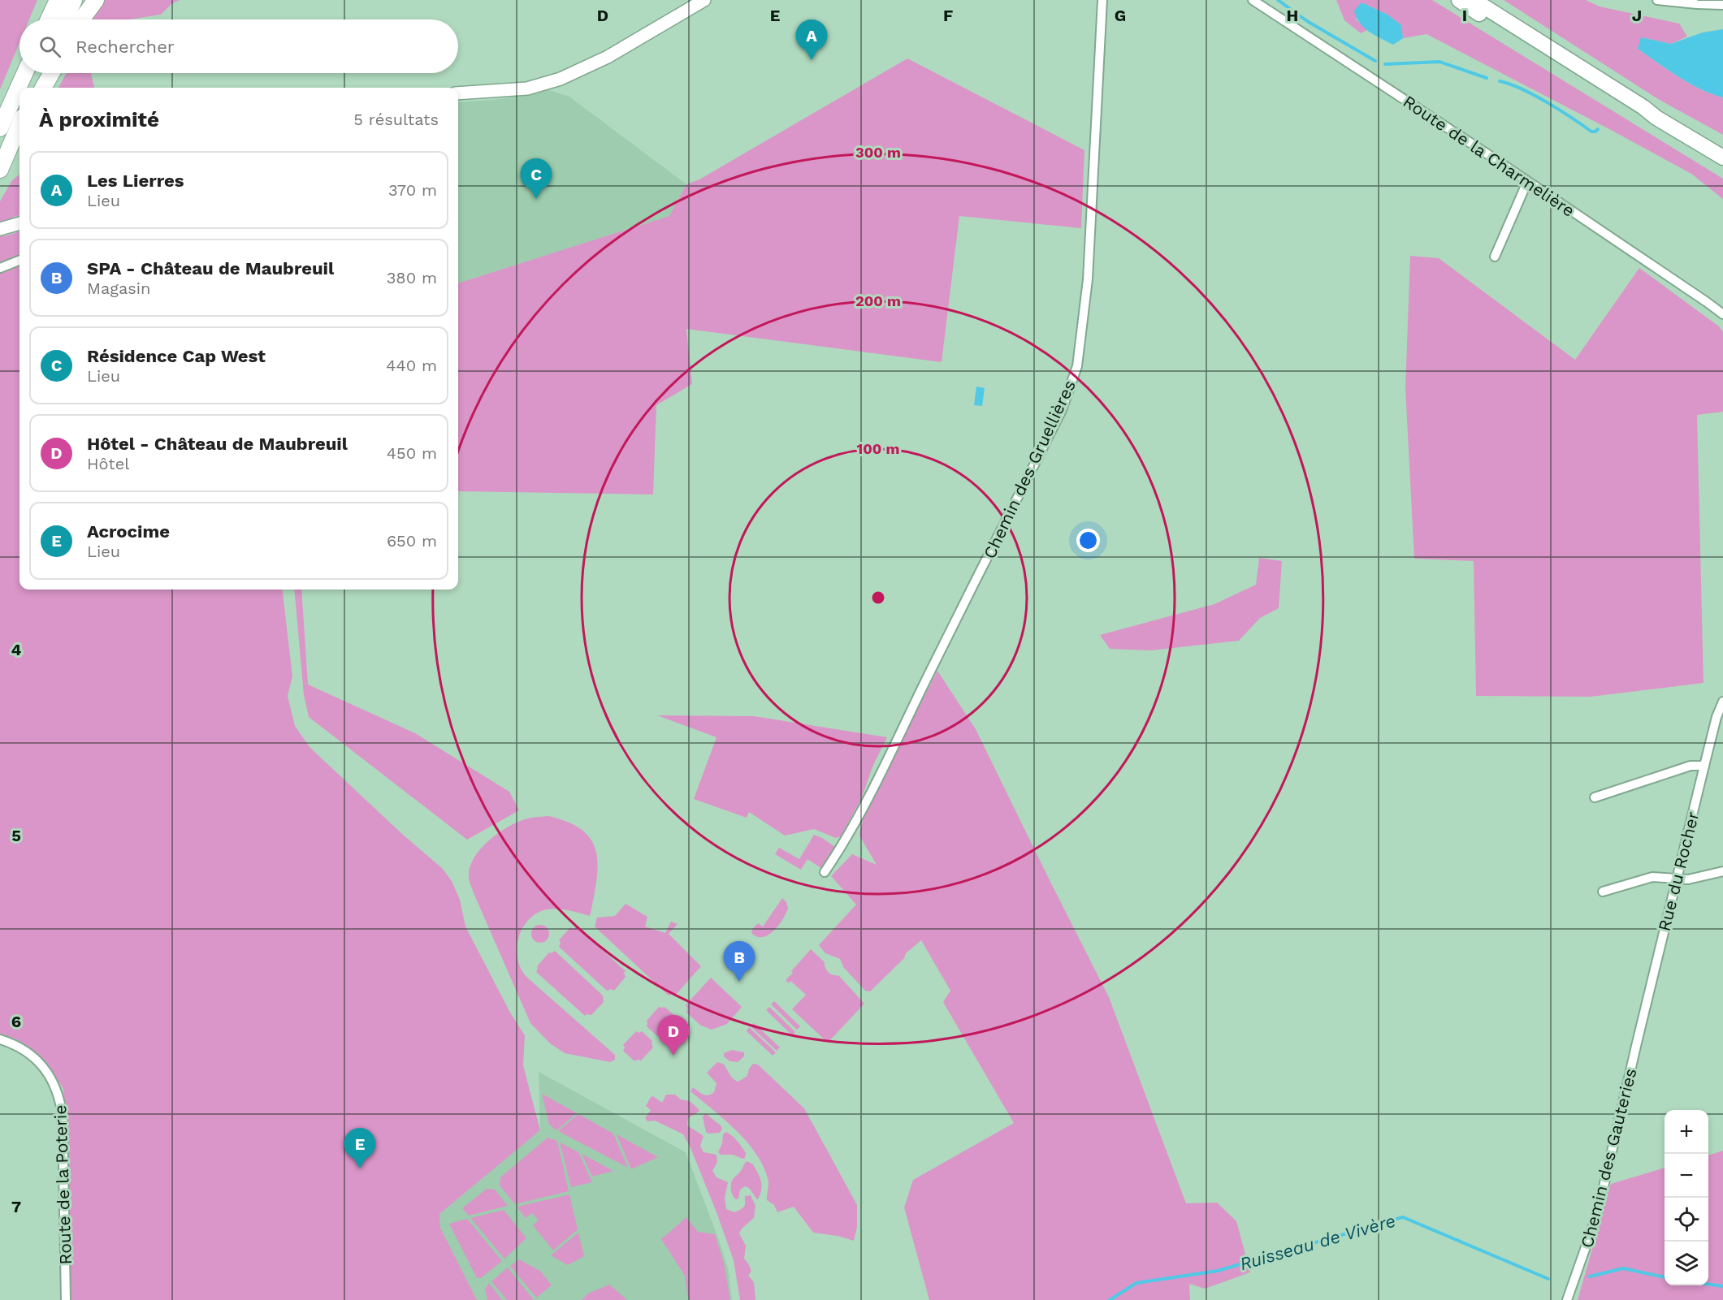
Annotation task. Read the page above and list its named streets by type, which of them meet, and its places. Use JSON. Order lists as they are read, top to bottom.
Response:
{
  "streets": {
    "street": [
      "Route de la Charmelière",
      "Chemin des Gruellières",
      "Rue du Rocher",
      "Chemin des Gauteries",
      "Route de la Poterie"
    ]
  },
  "crossings": [
    ["Rue du Rocher", "Chemin des Gauteries"]
  ],
  "water": ["Ruisseau de Vivère"],
  "page": {
    "pins": [
      "A",
      "C",
      "B",
      "D",
      "E"
    ],
    "search": "Rechercher",
    "heading": ["À proximité", "5 résultats"],
    "list": [
      {
        "mark": "A",
        "name": "Les Lierres",
        "note": "Lieu",
        "value": "370 m"
      },
      {
        "mark": "B",
        "name": "SPA - Château de Maubreuil",
        "note": "Magasin",
        "value": "380 m"
      },
      {
        "mark": "C",
        "name": "Résidence Cap West",
        "note": "Lieu",
        "value": "440 m"
      },
      {
        "mark": "D",
        "name": "Hôtel - Château de Maubreuil",
        "note": "Hôtel",
        "value": "450 m"
      },
      {
        "mark": "E",
        "name": "Acrocime",
        "note": "Lieu",
        "value": "650 m"
      }
    ],
    "map_buttons": ["+", "−"]
  },
  "grid": {
    "columns": [
      "D",
      "E",
      "F",
      "G",
      "H",
      "I",
      "J"
    ],
    "rows": [
      "4",
      "5",
      "6",
      "7"
    ]
  },
  "rings": ["300 m", "200 m", "100 m"]
}
